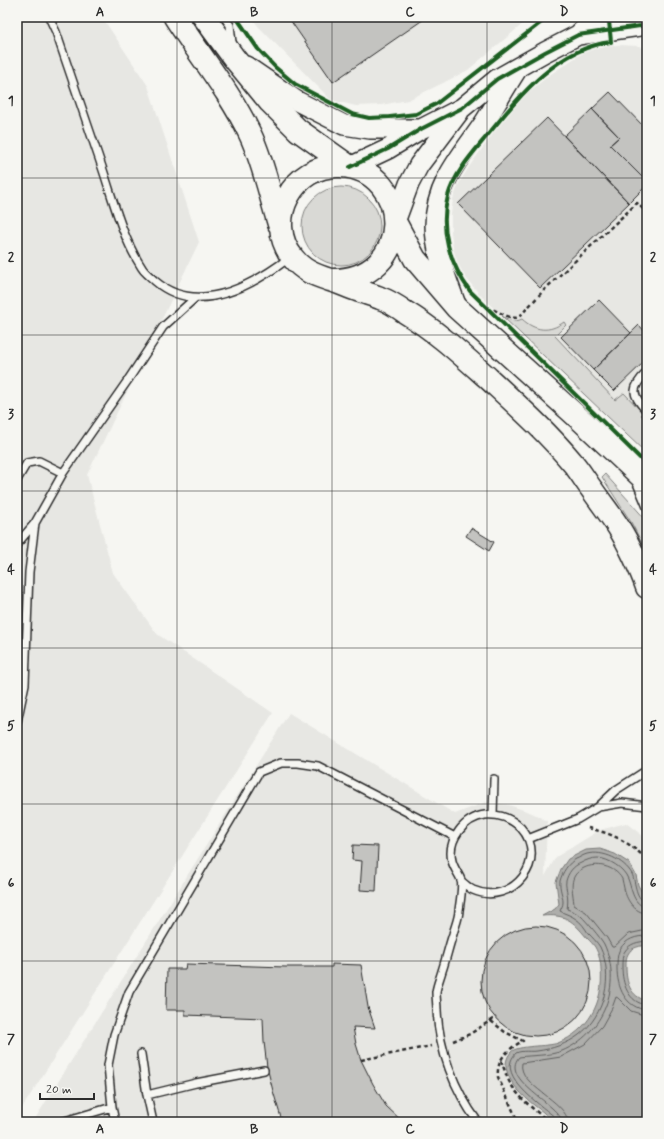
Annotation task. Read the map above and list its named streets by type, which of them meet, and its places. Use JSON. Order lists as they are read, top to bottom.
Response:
{
  "scale_bar": "20 m",
  "grid": {
    "columns": [
      "A",
      "B",
      "C",
      "D"
    ],
    "rows": [
      "1",
      "2",
      "3",
      "4",
      "5",
      "6",
      "7"
    ]
  }
}
